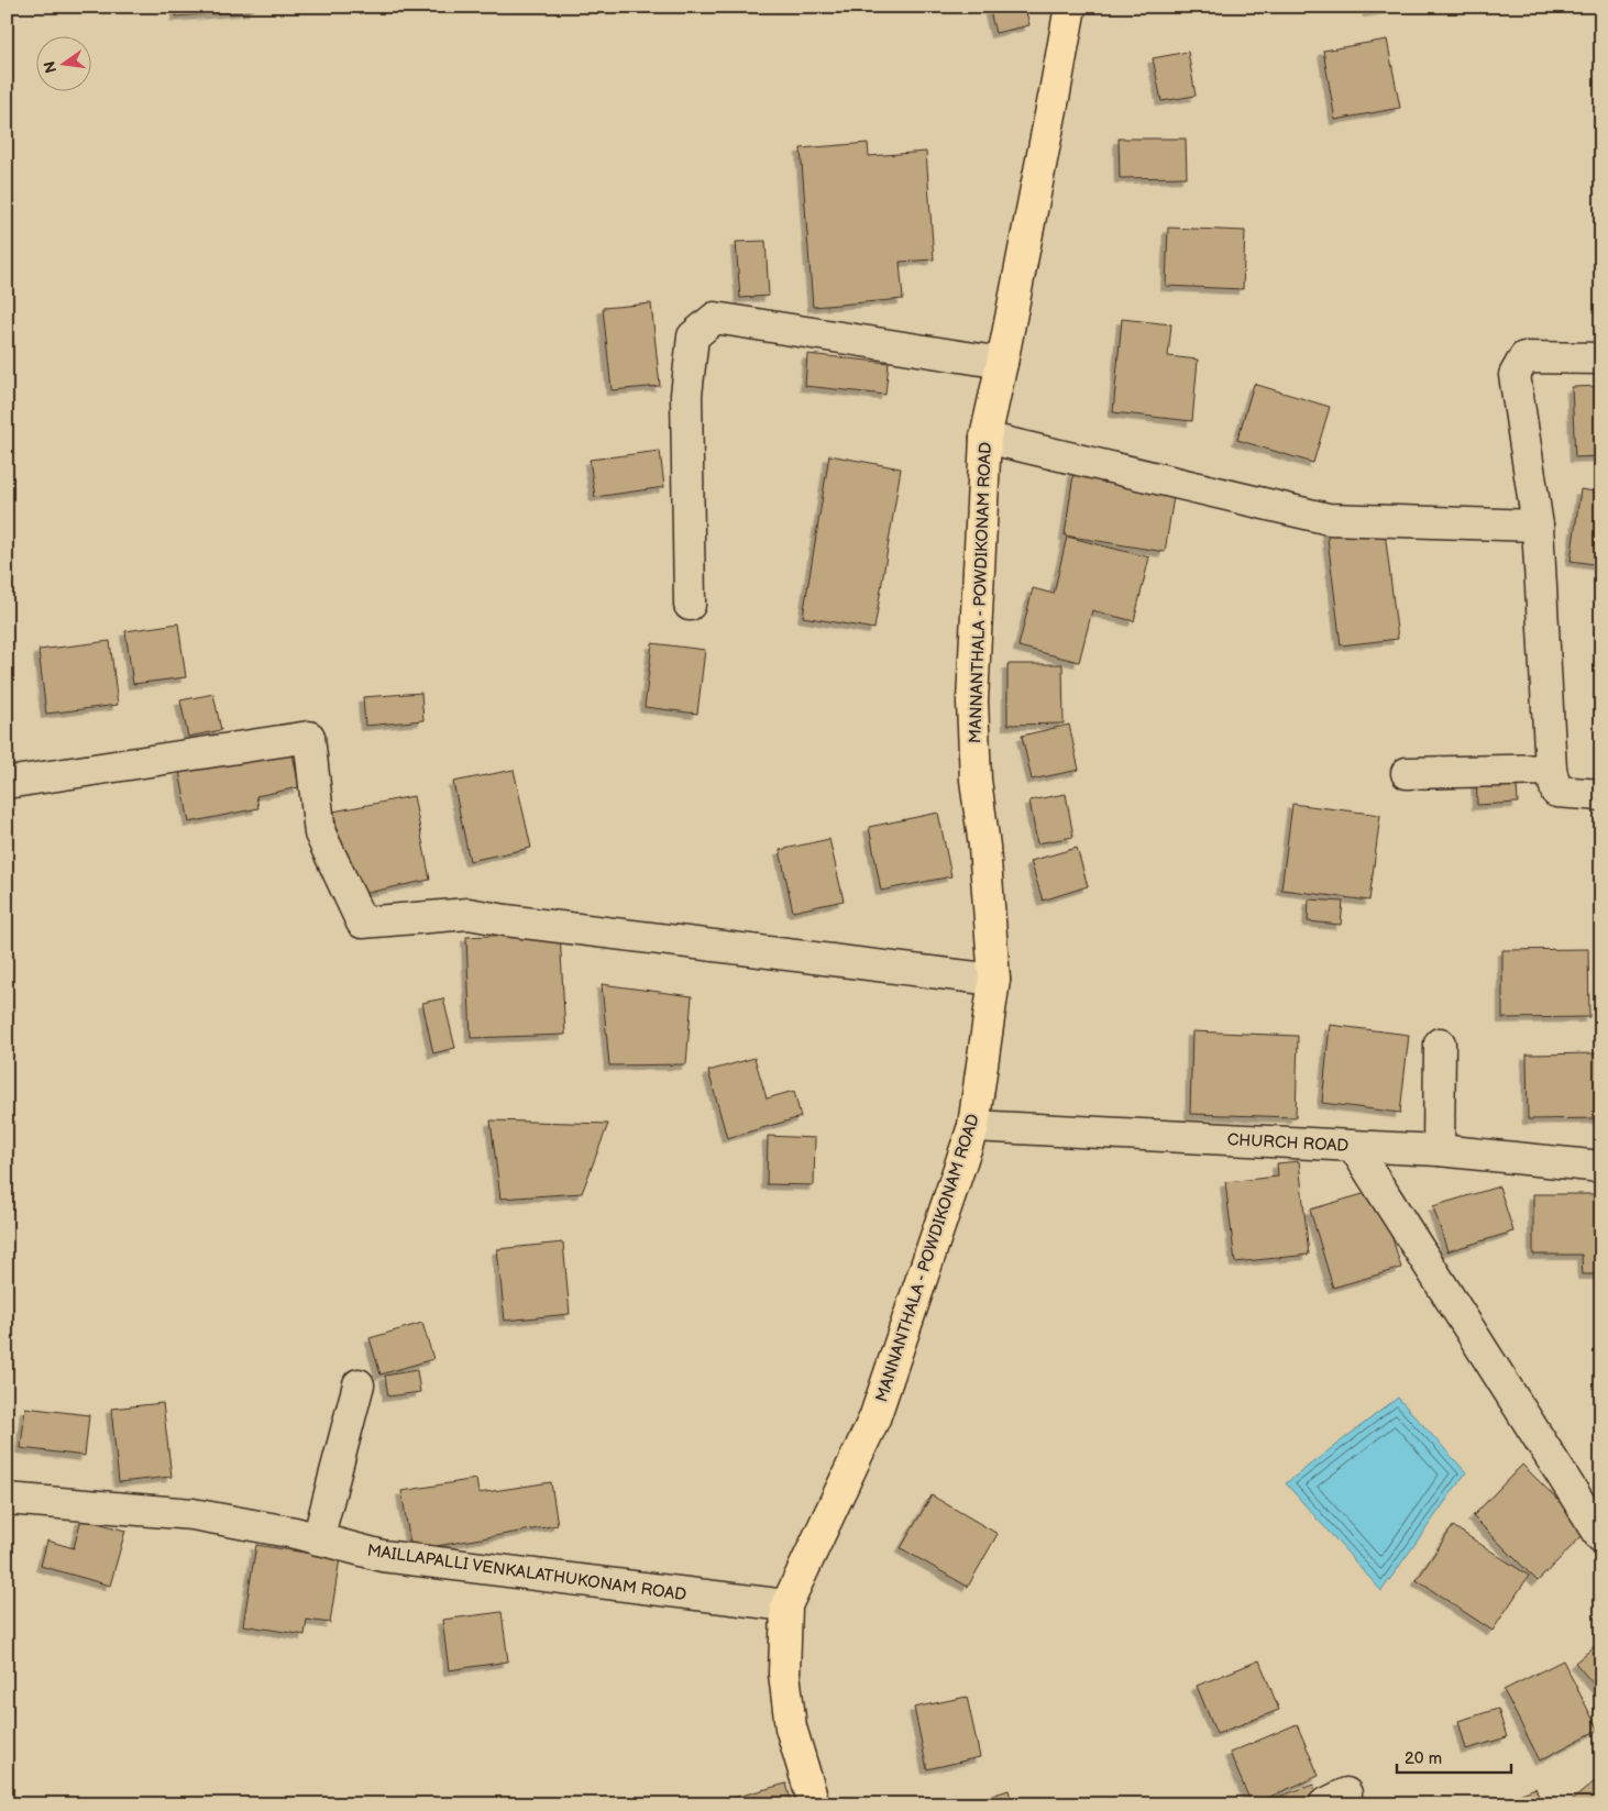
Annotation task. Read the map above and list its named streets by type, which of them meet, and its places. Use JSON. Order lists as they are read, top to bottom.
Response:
{
  "streets": {
    "main road": ["MANNANTHALA - POWDIKONAM ROAD"],
    "street": ["CHURCH ROAD", "MAILLAPALLI VENKALATHUKONAM ROAD"]
  },
  "crossings": [
    ["MANNANTHALA - POWDIKONAM ROAD", "CHURCH ROAD"],
    ["MANNANTHALA - POWDIKONAM ROAD", "MAILLAPALLI VENKALATHUKONAM ROAD"]
  ],
  "scale_bar": "20 m",
  "north": "left"
}
